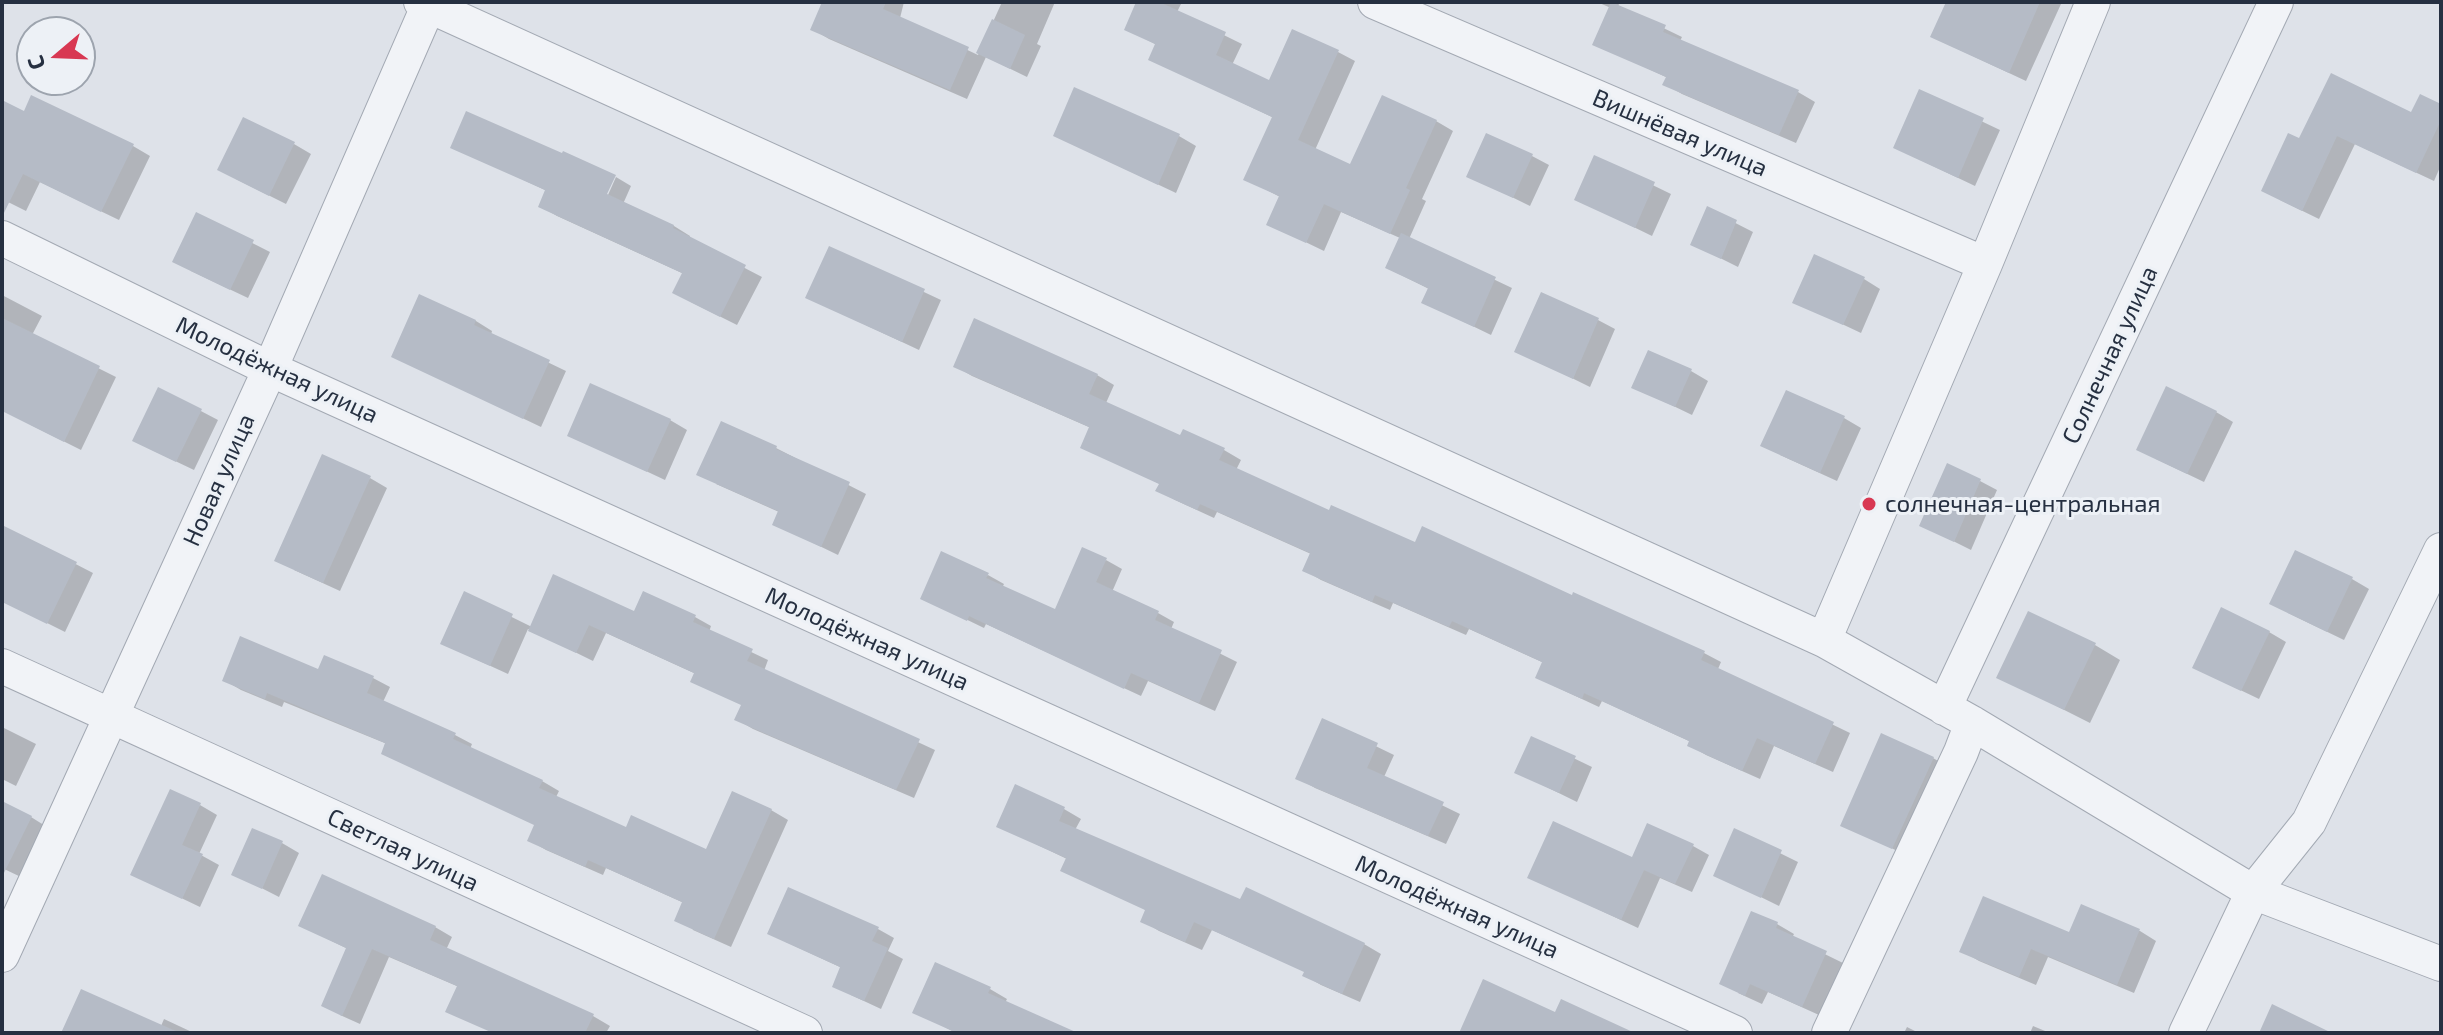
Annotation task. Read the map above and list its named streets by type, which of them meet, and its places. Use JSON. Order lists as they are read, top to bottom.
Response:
{
  "streets": {
    "street": [
      "Вишнёвая улица",
      "Солнечная улица",
      "Молодёжная улица",
      "Новая улица",
      "Светлая улица"
    ]
  },
  "crossings": [
    ["Молодёжная улица", "Новая улица"],
    ["Новая улица", "Светлая улица"]
  ],
  "places": ["солнечная-центральная"],
  "north": "left"
}
